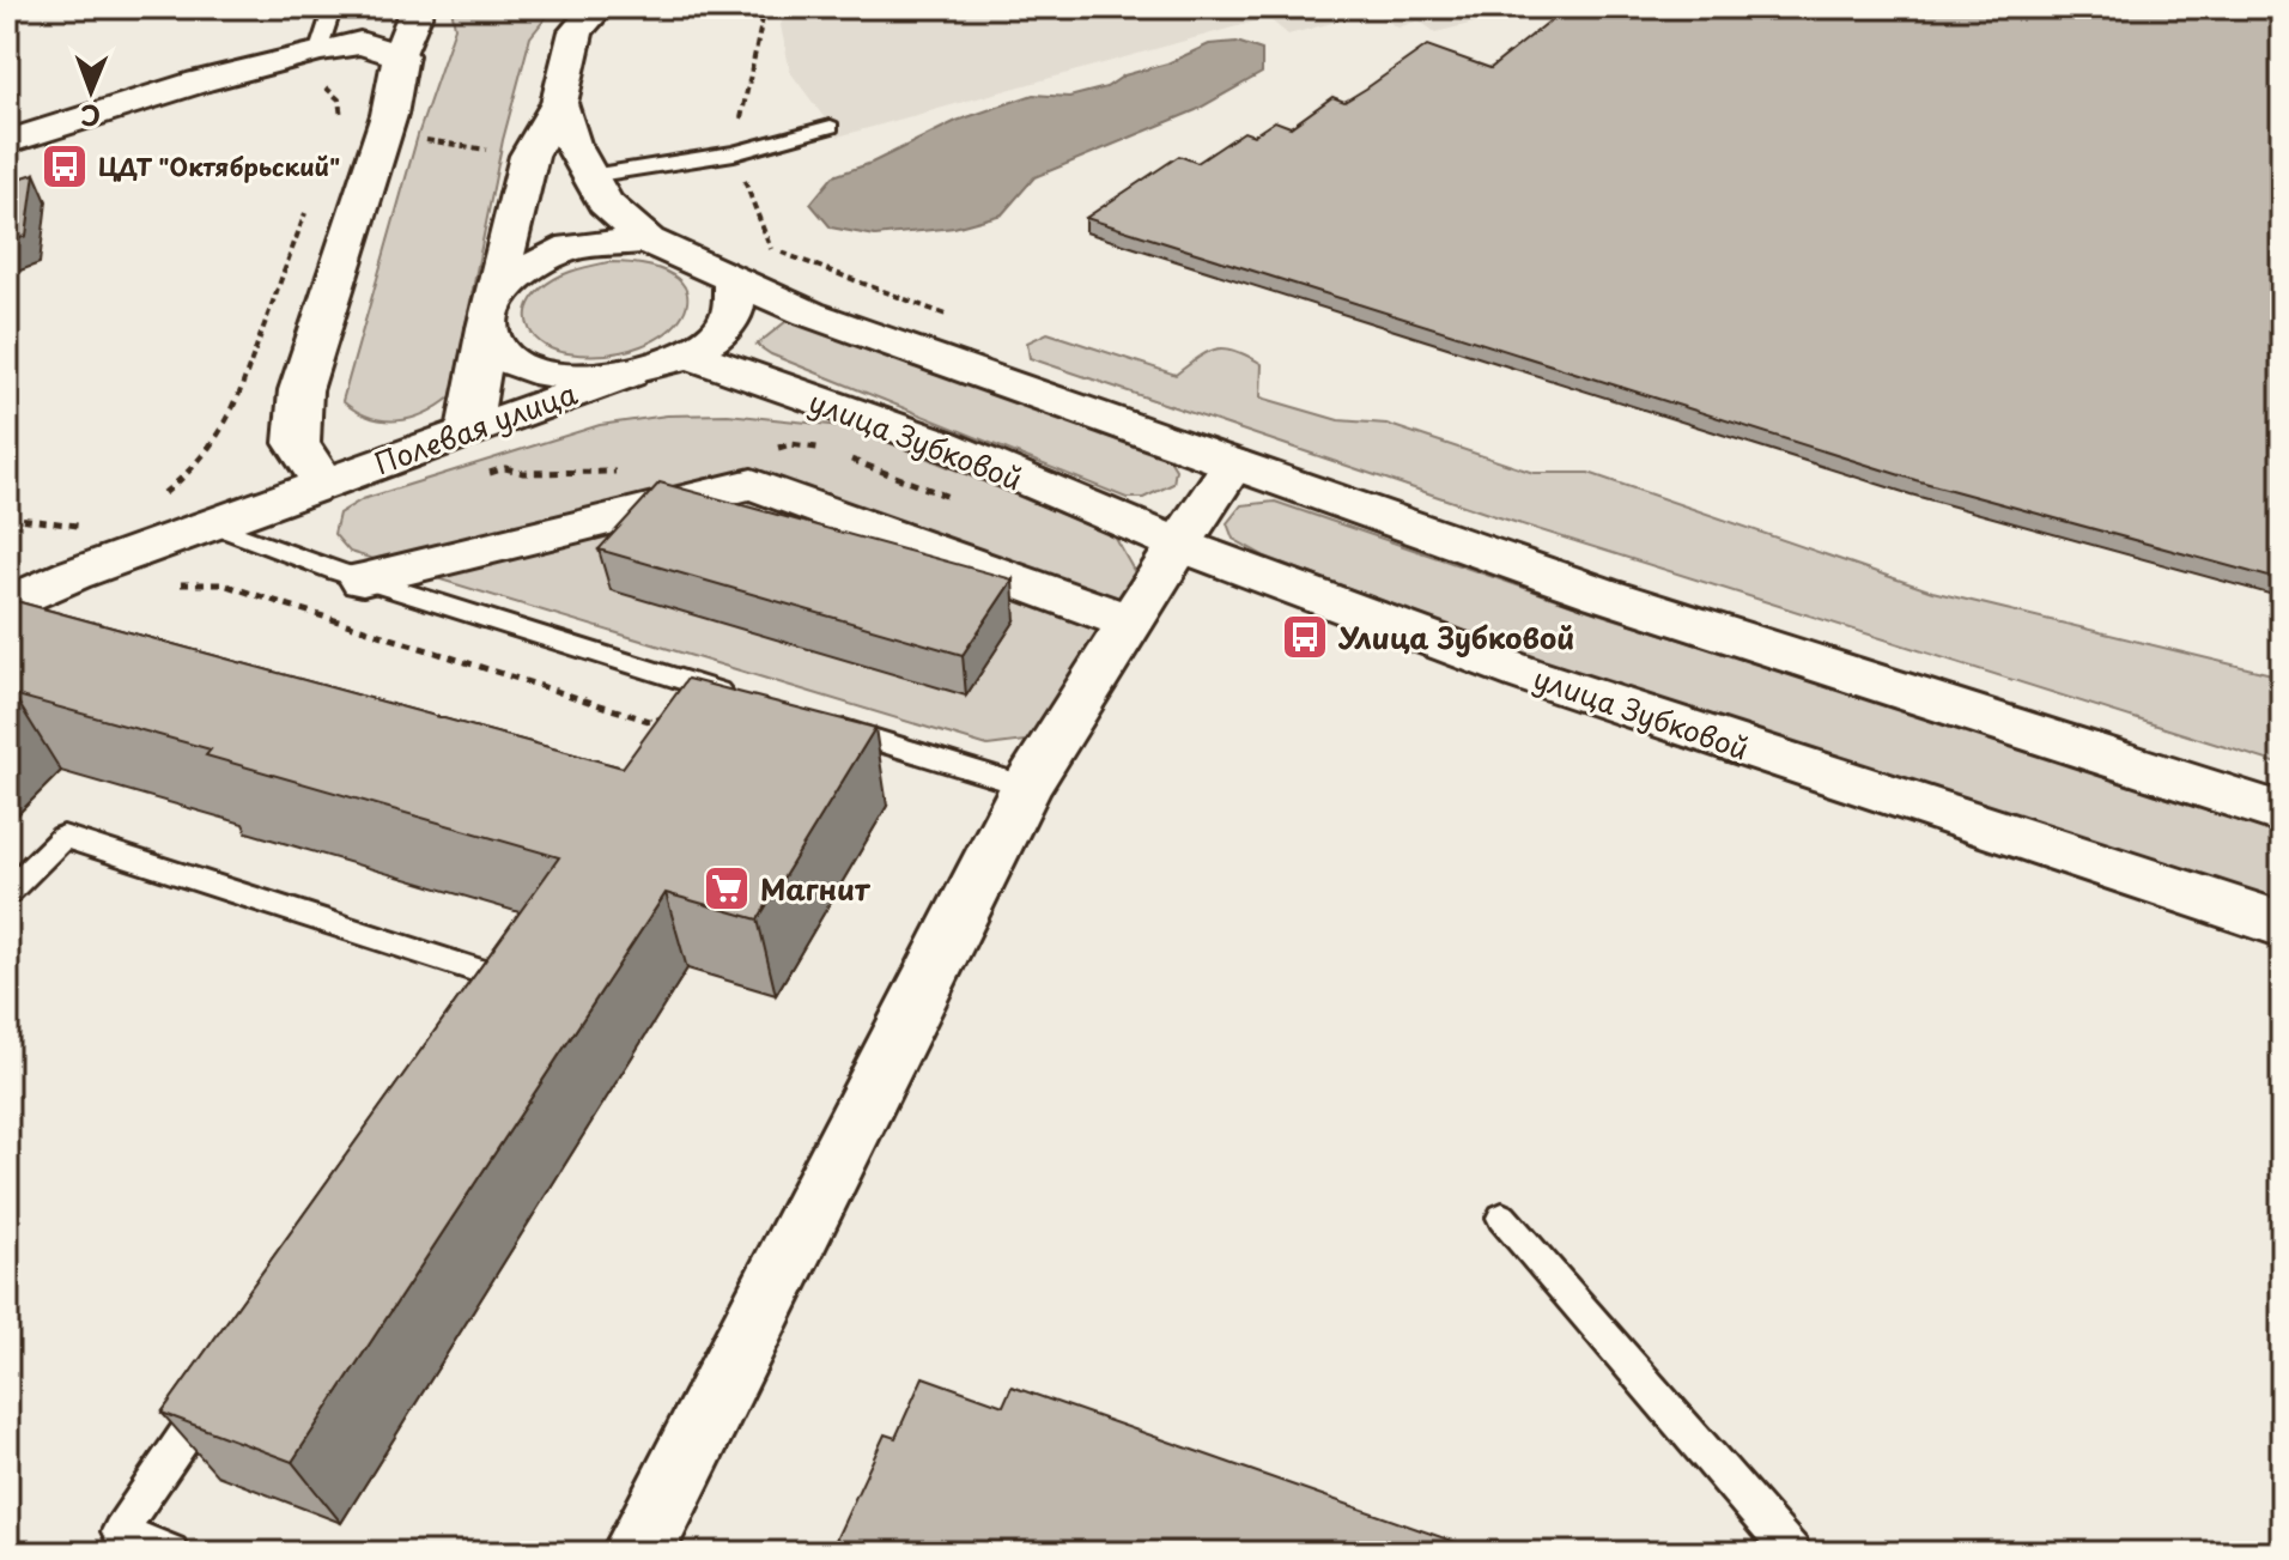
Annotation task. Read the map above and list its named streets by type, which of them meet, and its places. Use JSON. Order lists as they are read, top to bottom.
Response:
{
  "streets": {
    "main road": ["Полевая улица", "улица Зубковой"]
  },
  "places": {
    "bus stop": ["ЦДТ \"Октябрьский\"", "Улица Зубковой"],
    "supermarket": ["Магнит"]
  },
  "north": "bottom"
}
